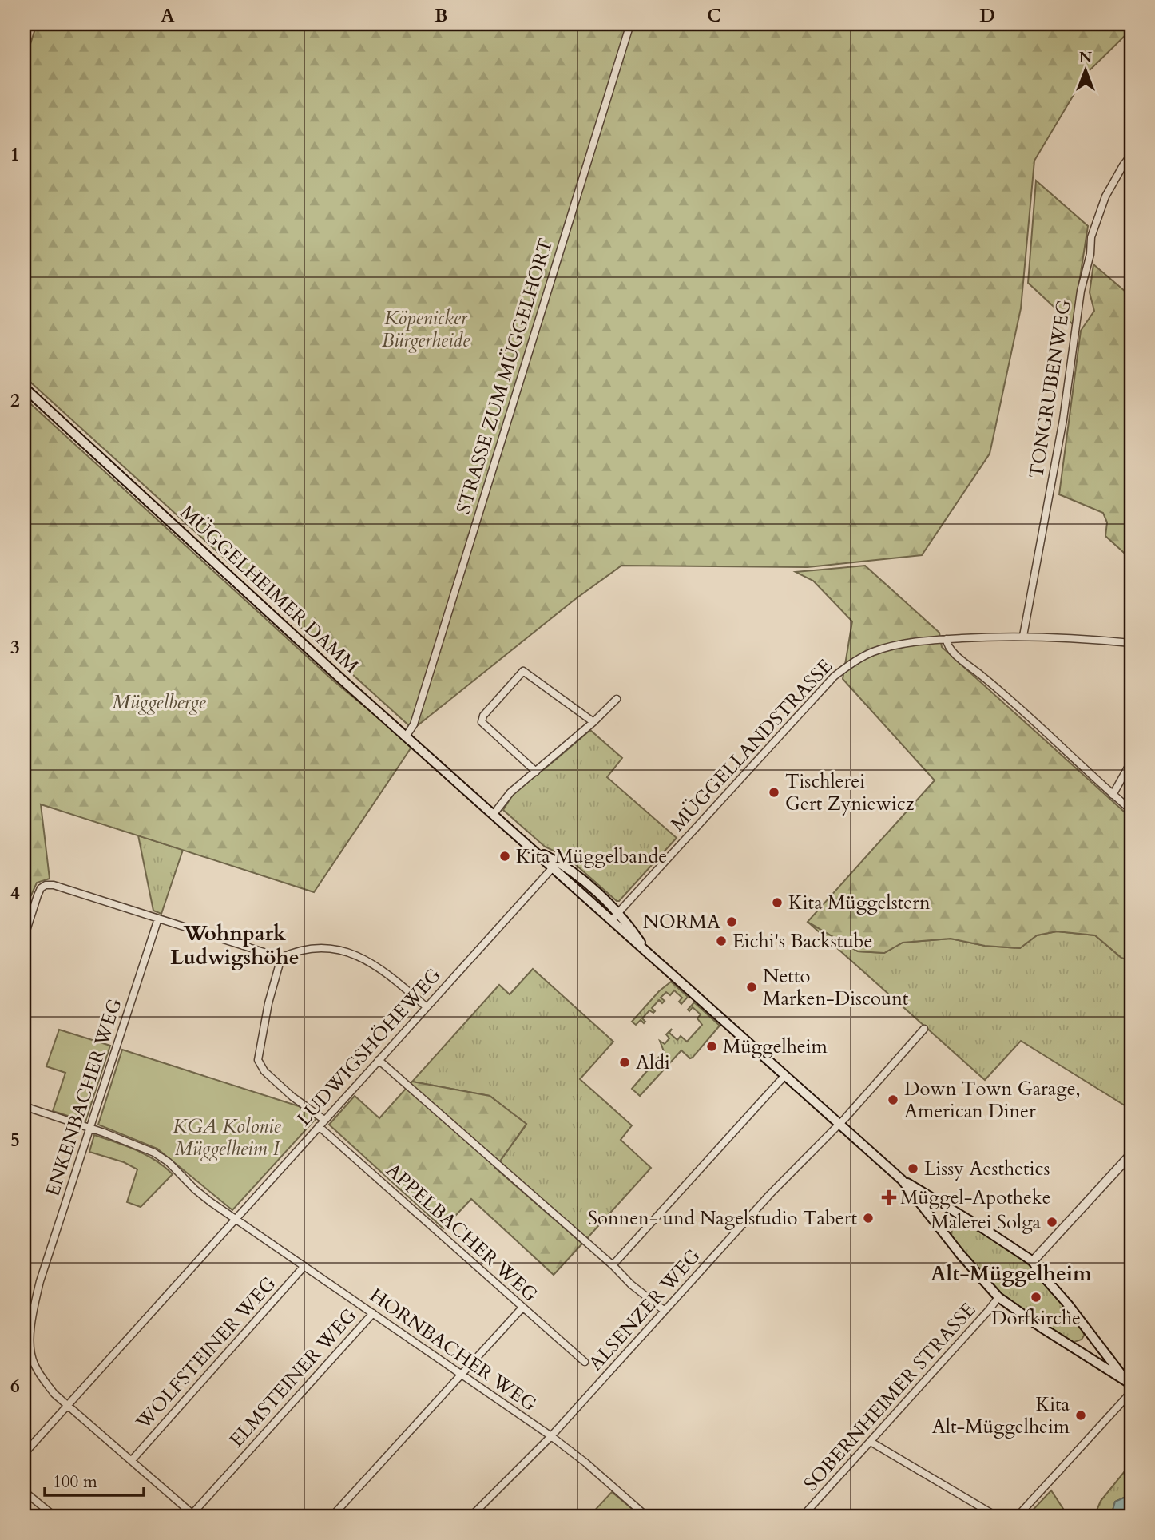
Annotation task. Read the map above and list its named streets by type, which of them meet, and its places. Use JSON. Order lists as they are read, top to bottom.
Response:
{
  "streets": {
    "main road": ["MÜGGELHEIMER DAMM"],
    "street": [
      "STRASSE ZUM MÜGGELHORT",
      "TONGRUBENWEG",
      "MÜGGELLANDSTRASSE",
      "LUDWIGSHÖHEWEG",
      "ENKENBACHER WEG",
      "APPELBACHER WEG",
      "ALSENZER WEG",
      "HORNBACHER WEG",
      "WOLFSTEINER WEG",
      "ELMSTEINER WEG",
      "SOBERNHEIMER STRASSE"
    ]
  },
  "crossings": [
    ["STRASSE ZUM MÜGGELHORT", "MÜGGELHEIMER DAMM"],
    ["TONGRUBENWEG", "MÜGGELLANDSTRASSE"],
    ["MÜGGELHEIMER DAMM", "MÜGGELLANDSTRASSE"],
    ["MÜGGELHEIMER DAMM", "LUDWIGSHÖHEWEG"],
    ["MÜGGELHEIMER DAMM", "ALSENZER WEG"],
    ["LUDWIGSHÖHEWEG", "ENKENBACHER WEG"],
    ["LUDWIGSHÖHEWEG", "APPELBACHER WEG"],
    ["LUDWIGSHÖHEWEG", "HORNBACHER WEG"],
    ["ENKENBACHER WEG", "HORNBACHER WEG"],
    ["ENKENBACHER WEG", "WOLFSTEINER WEG"],
    ["ENKENBACHER WEG", "ELMSTEINER WEG"],
    ["ALSENZER WEG", "HORNBACHER WEG"],
    ["HORNBACHER WEG", "WOLFSTEINER WEG"],
    ["HORNBACHER WEG", "ELMSTEINER WEG"]
  ],
  "districts": ["Wohnpark Ludwigshöhe", "Alt-Müggelheim"],
  "parks": ["Köpenicker Bürgerheide", "Müggelberge", "KGA Kolonie Müggelheim I"],
  "places": {
    "other": [
      "Tischlerei Gert Zyniewicz",
      "Kita Müggelbande",
      "Kita Müggelstern",
      "NORMA",
      "Eichi's Backstube",
      "Netto Marken-Discount",
      "Müggelheim",
      "Aldi",
      "Down Town Garage, American Diner",
      "Lissy Aesthetics",
      "Sonnen- und Nagelstudio Tabert",
      "Malerei Solga",
      "Dorfkirche",
      "Kita Alt-Müggelheim"
    ],
    "health": ["Müggel-Apotheke"]
  },
  "scale_bar": "100 m",
  "north": "top",
  "grid": {
    "columns": [
      "A",
      "B",
      "C",
      "D"
    ],
    "rows": [
      "1",
      "2",
      "3",
      "4",
      "5",
      "6"
    ]
  }
}
